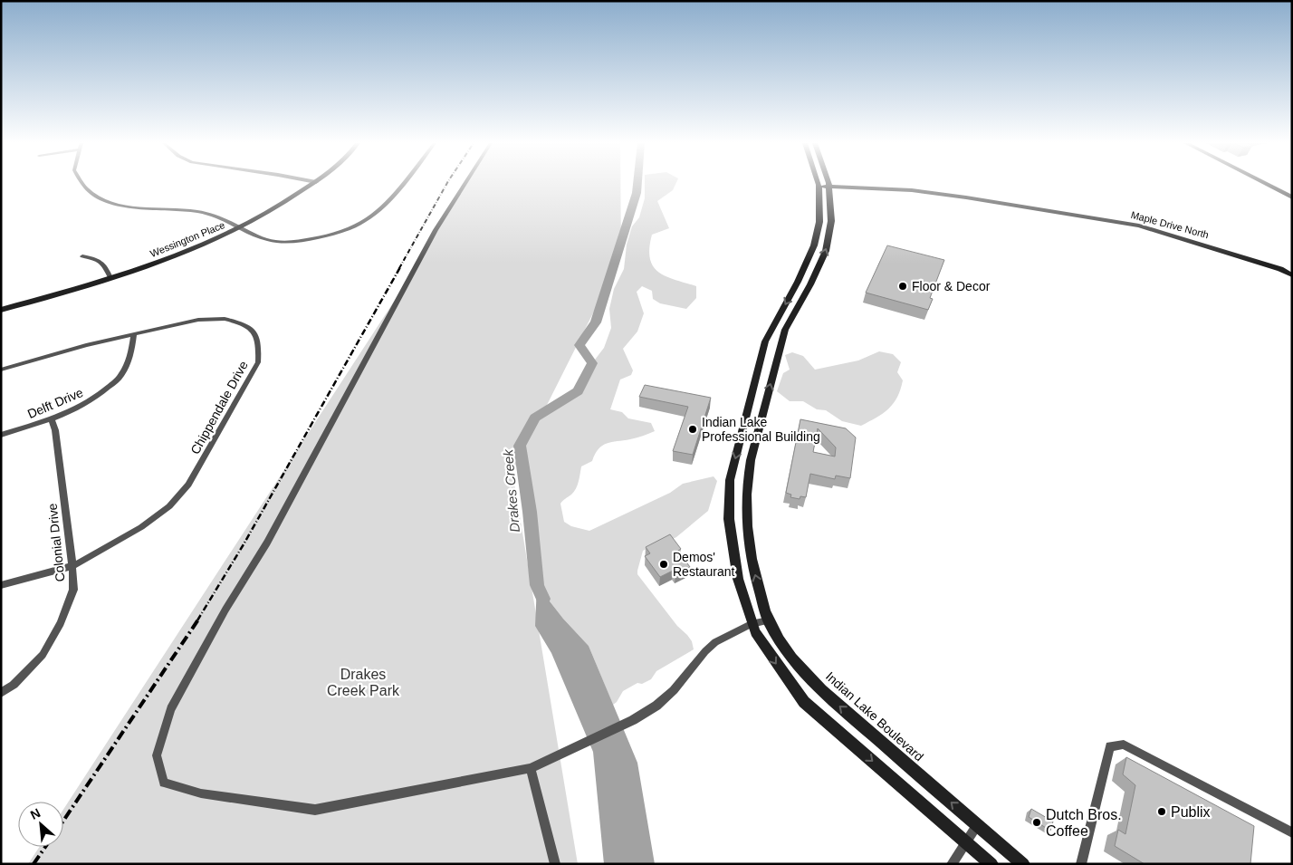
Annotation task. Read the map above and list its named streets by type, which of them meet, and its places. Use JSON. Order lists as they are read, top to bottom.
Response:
{
  "streets": {
    "main road": ["Maple Drive North", "Wessington Place", "Indian Lake Boulevard"],
    "street": ["Delft Drive", "Chippendale Drive", "Colonial Drive"]
  },
  "crossings": [
    ["Maple Drive North", "Indian Lake Boulevard"],
    ["Delft Drive", "Chippendale Drive"],
    ["Delft Drive", "Colonial Drive"],
    ["Chippendale Drive", "Colonial Drive"]
  ],
  "one_way": ["Indian Lake Boulevard"],
  "water": ["Drakes Creek"],
  "parks": ["Drakes Creek Park"],
  "places": [
    "Floor & Decor",
    "Indian Lake Professional Building",
    "Demos' Restaurant",
    "Publix",
    "Dutch Bros. Coffee"
  ],
  "north": "top left"
}
